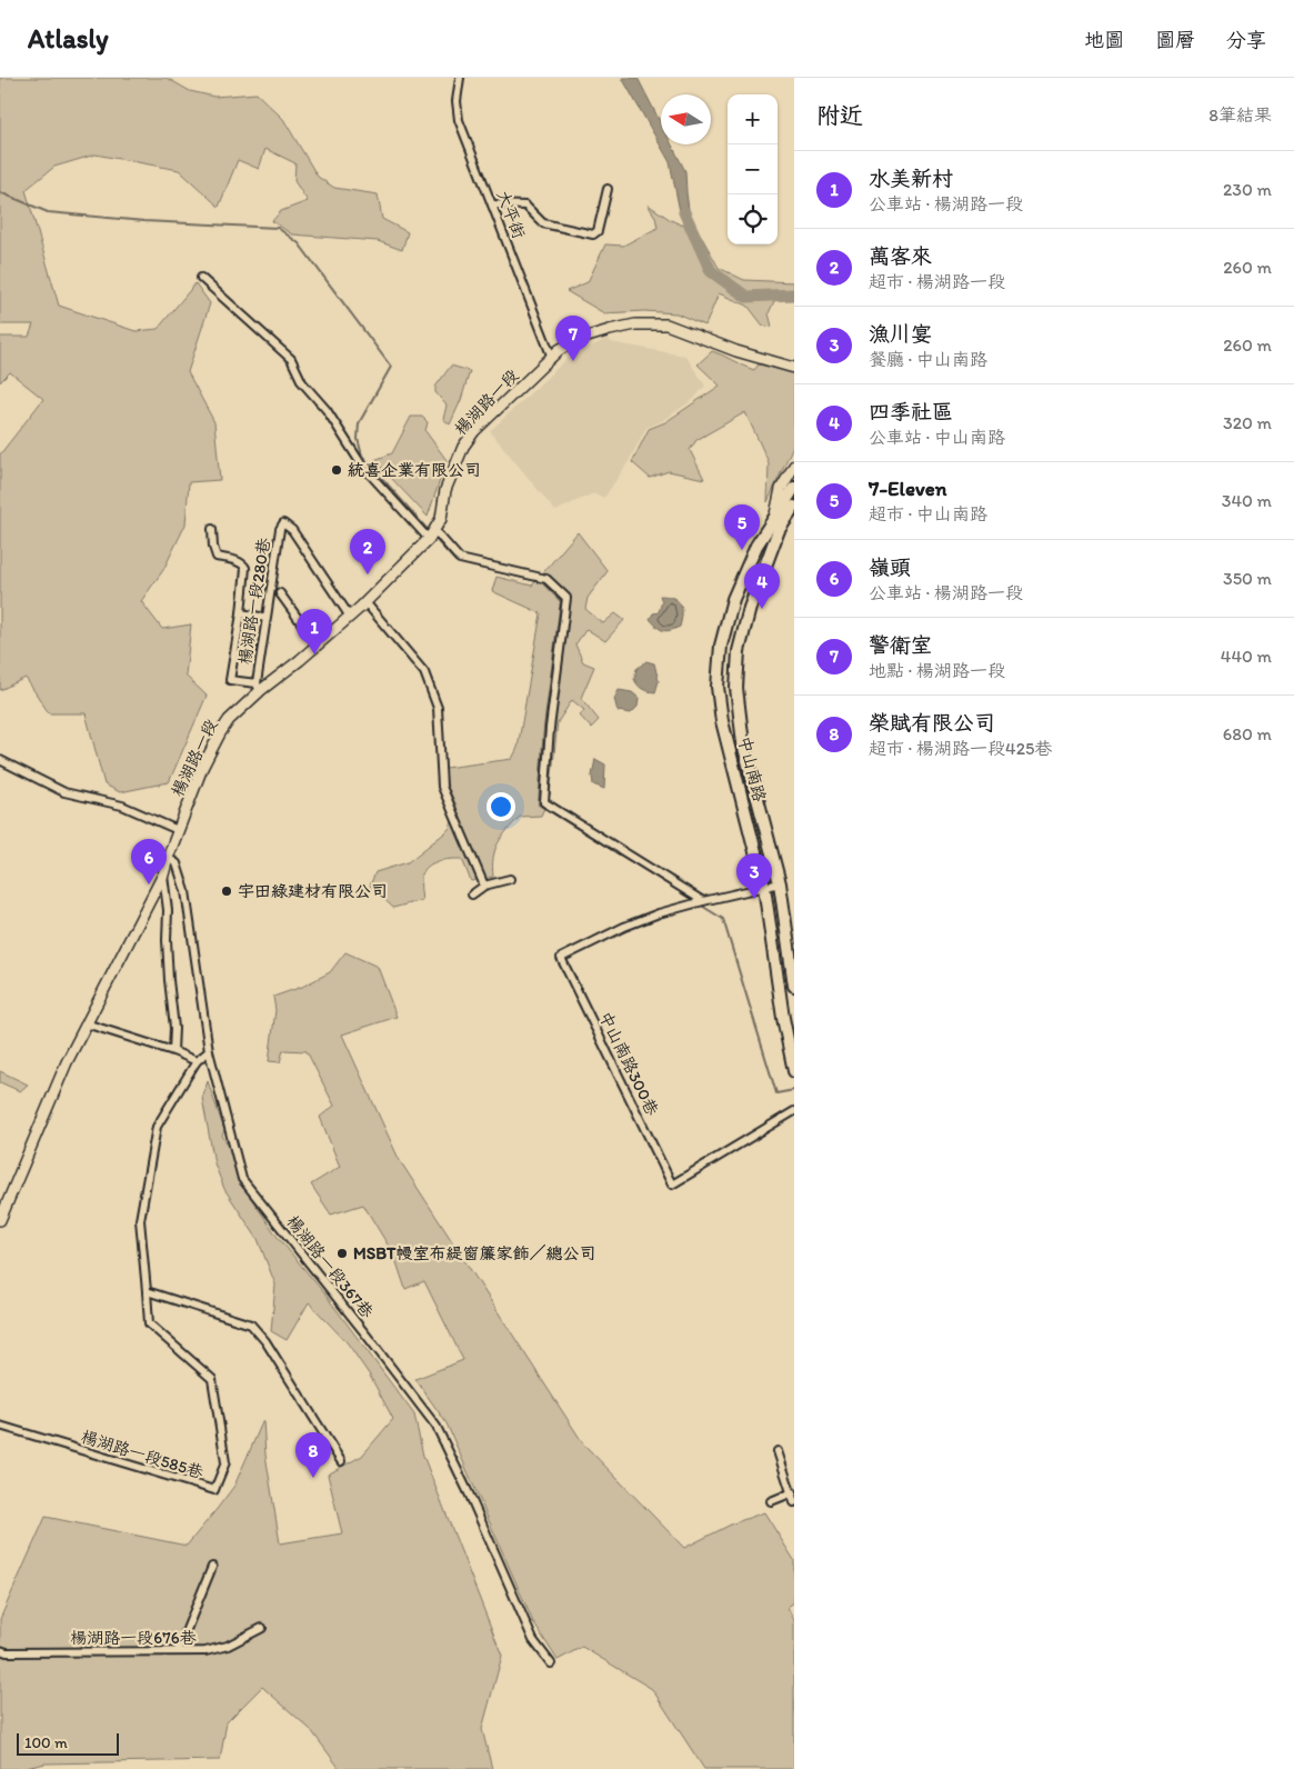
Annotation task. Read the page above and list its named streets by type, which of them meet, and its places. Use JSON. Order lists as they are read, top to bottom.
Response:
{
  "streets": {
    "main road": ["中山南路"],
    "street": [
      "大平街",
      "楊湖路一段",
      "楊湖路一段280巷",
      "中山南路300巷",
      "楊湖路一段367巷",
      "楊湖路一段585巷",
      "楊湖路一段676巷"
    ]
  },
  "crossings": [
    ["大平街", "楊湖路一段"],
    ["楊湖路一段", "楊湖路一段280巷"],
    ["楊湖路一段", "楊湖路一段367巷"]
  ],
  "places": ["統喜企業有限公司", "宇田綠建材有限公司", "MSBT幔室布緹窗簾家飾／總公司"],
  "scale_bar": "100 m",
  "north": "left",
  "page": {
    "header": "Atlasly",
    "nav": ["地圖", "圖層", "分享"],
    "heading": ["附近", "8筆結果"],
    "map_buttons": ["+", "−"],
    "list": [
      {
        "mark": "1",
        "name": "水美新村",
        "note": "公車站 · 楊湖路一段",
        "value": "230 m"
      },
      {
        "mark": "2",
        "name": "萬客來",
        "note": "超市 · 楊湖路一段",
        "value": "260 m"
      },
      {
        "mark": "3",
        "name": "漁川宴",
        "note": "餐廳 · 中山南路",
        "value": "260 m"
      },
      {
        "mark": "4",
        "name": "四季社區",
        "note": "公車站 · 中山南路",
        "value": "320 m"
      },
      {
        "mark": "5",
        "name": "7-Eleven",
        "note": "超市 · 中山南路",
        "value": "340 m"
      },
      {
        "mark": "6",
        "name": "嶺頭",
        "note": "公車站 · 楊湖路一段",
        "value": "350 m"
      },
      {
        "mark": "7",
        "name": "警衛室",
        "note": "地點 · 楊湖路一段",
        "value": "440 m"
      },
      {
        "mark": "8",
        "name": "榮賦有限公司",
        "note": "超市 · 楊湖路一段425巷",
        "value": "680 m"
      }
    ],
    "pins": [
      "7",
      "5",
      "2",
      "4",
      "1",
      "6",
      "3",
      "8"
    ],
    "scale": "100 m"
  }
}
